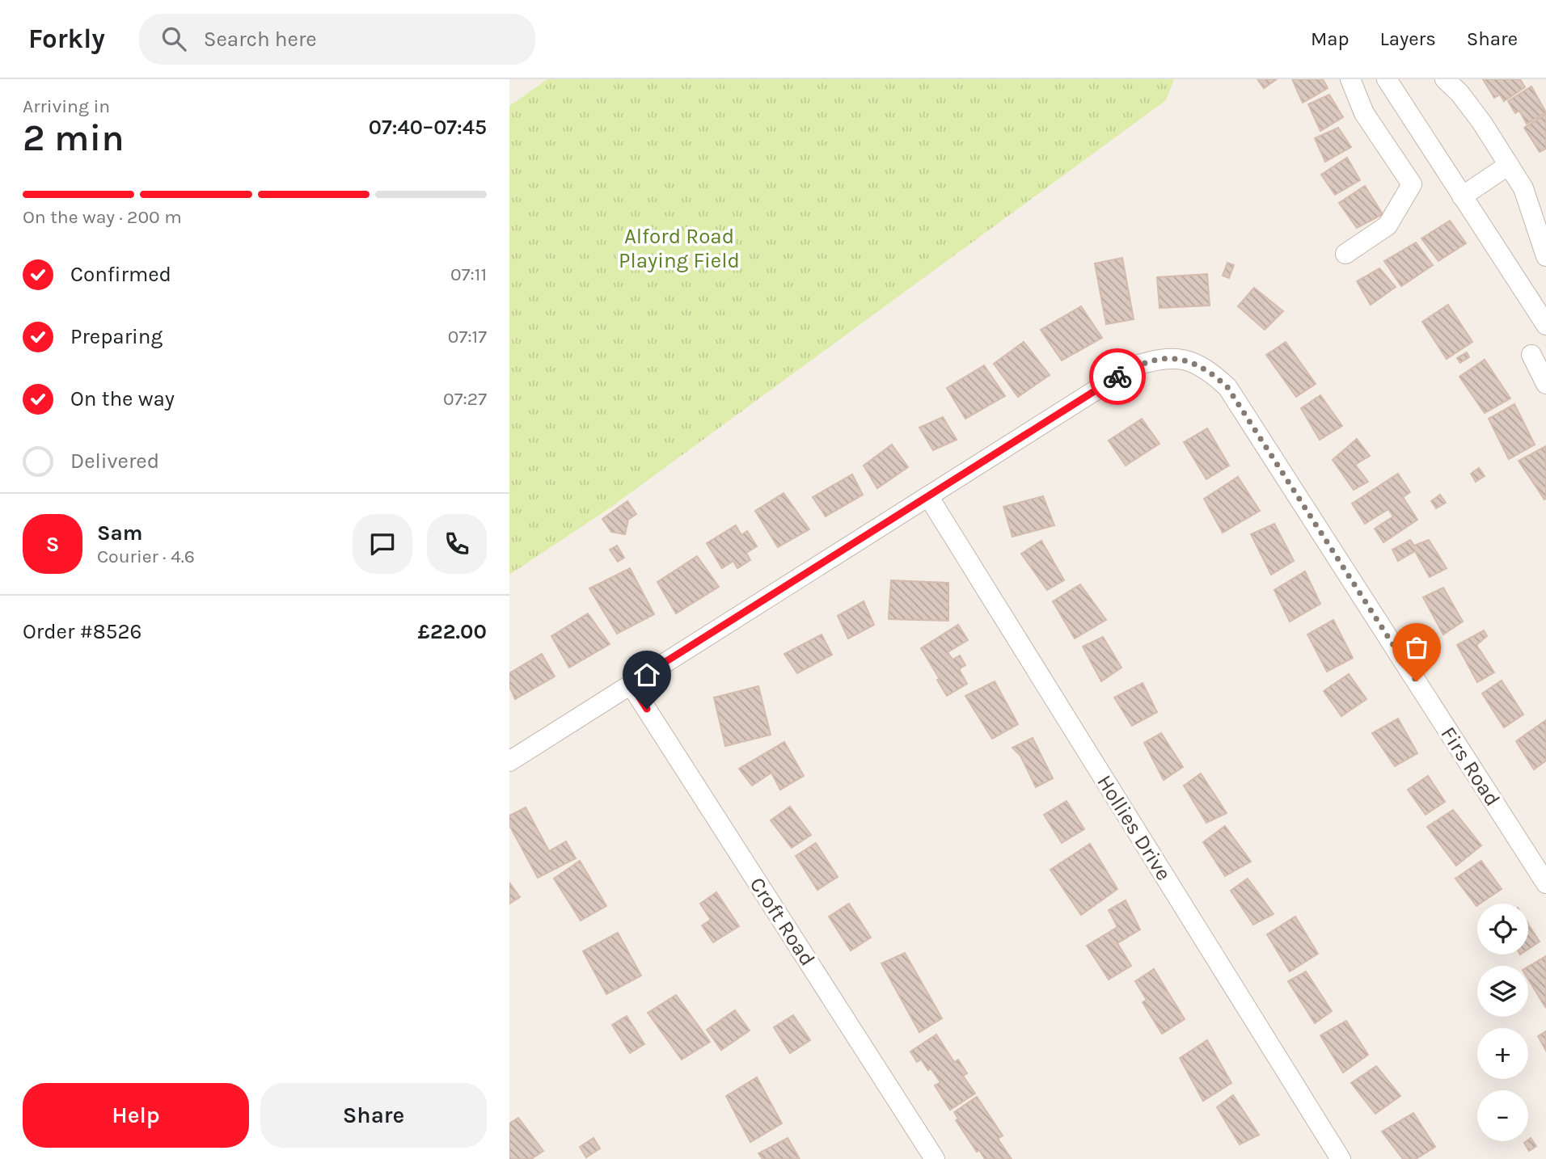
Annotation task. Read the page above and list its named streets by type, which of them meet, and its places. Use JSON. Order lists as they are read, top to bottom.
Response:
{
  "streets": {
    "street": ["Firs Road", "Hollies Drive", "Croft Road"]
  },
  "crossings": [
    ["Firs Road", "Hollies Drive"],
    ["Firs Road", "Croft Road"]
  ],
  "parks": ["Alford Road Playing Field"],
  "page": {
    "header": "Forkly",
    "search": "Search here",
    "nav": ["Map", "Layers", "Share"],
    "heading": ["2 min", "Arriving in", "07:40–07:45"],
    "panel": [
      "Sam",
      "Courier · 4.6",
      "Order #8526",
      "£22.00"
    ],
    "bar": "On the way · 200 m",
    "list": [
      ["Confirmed", "07:11"],
      ["Preparing", "07:17"],
      ["On the way", "07:27"],
      "Delivered"
    ],
    "round": "S",
    "map_buttons": ["+", "−"],
    "buttons": ["Help", "Share"]
  }
}
